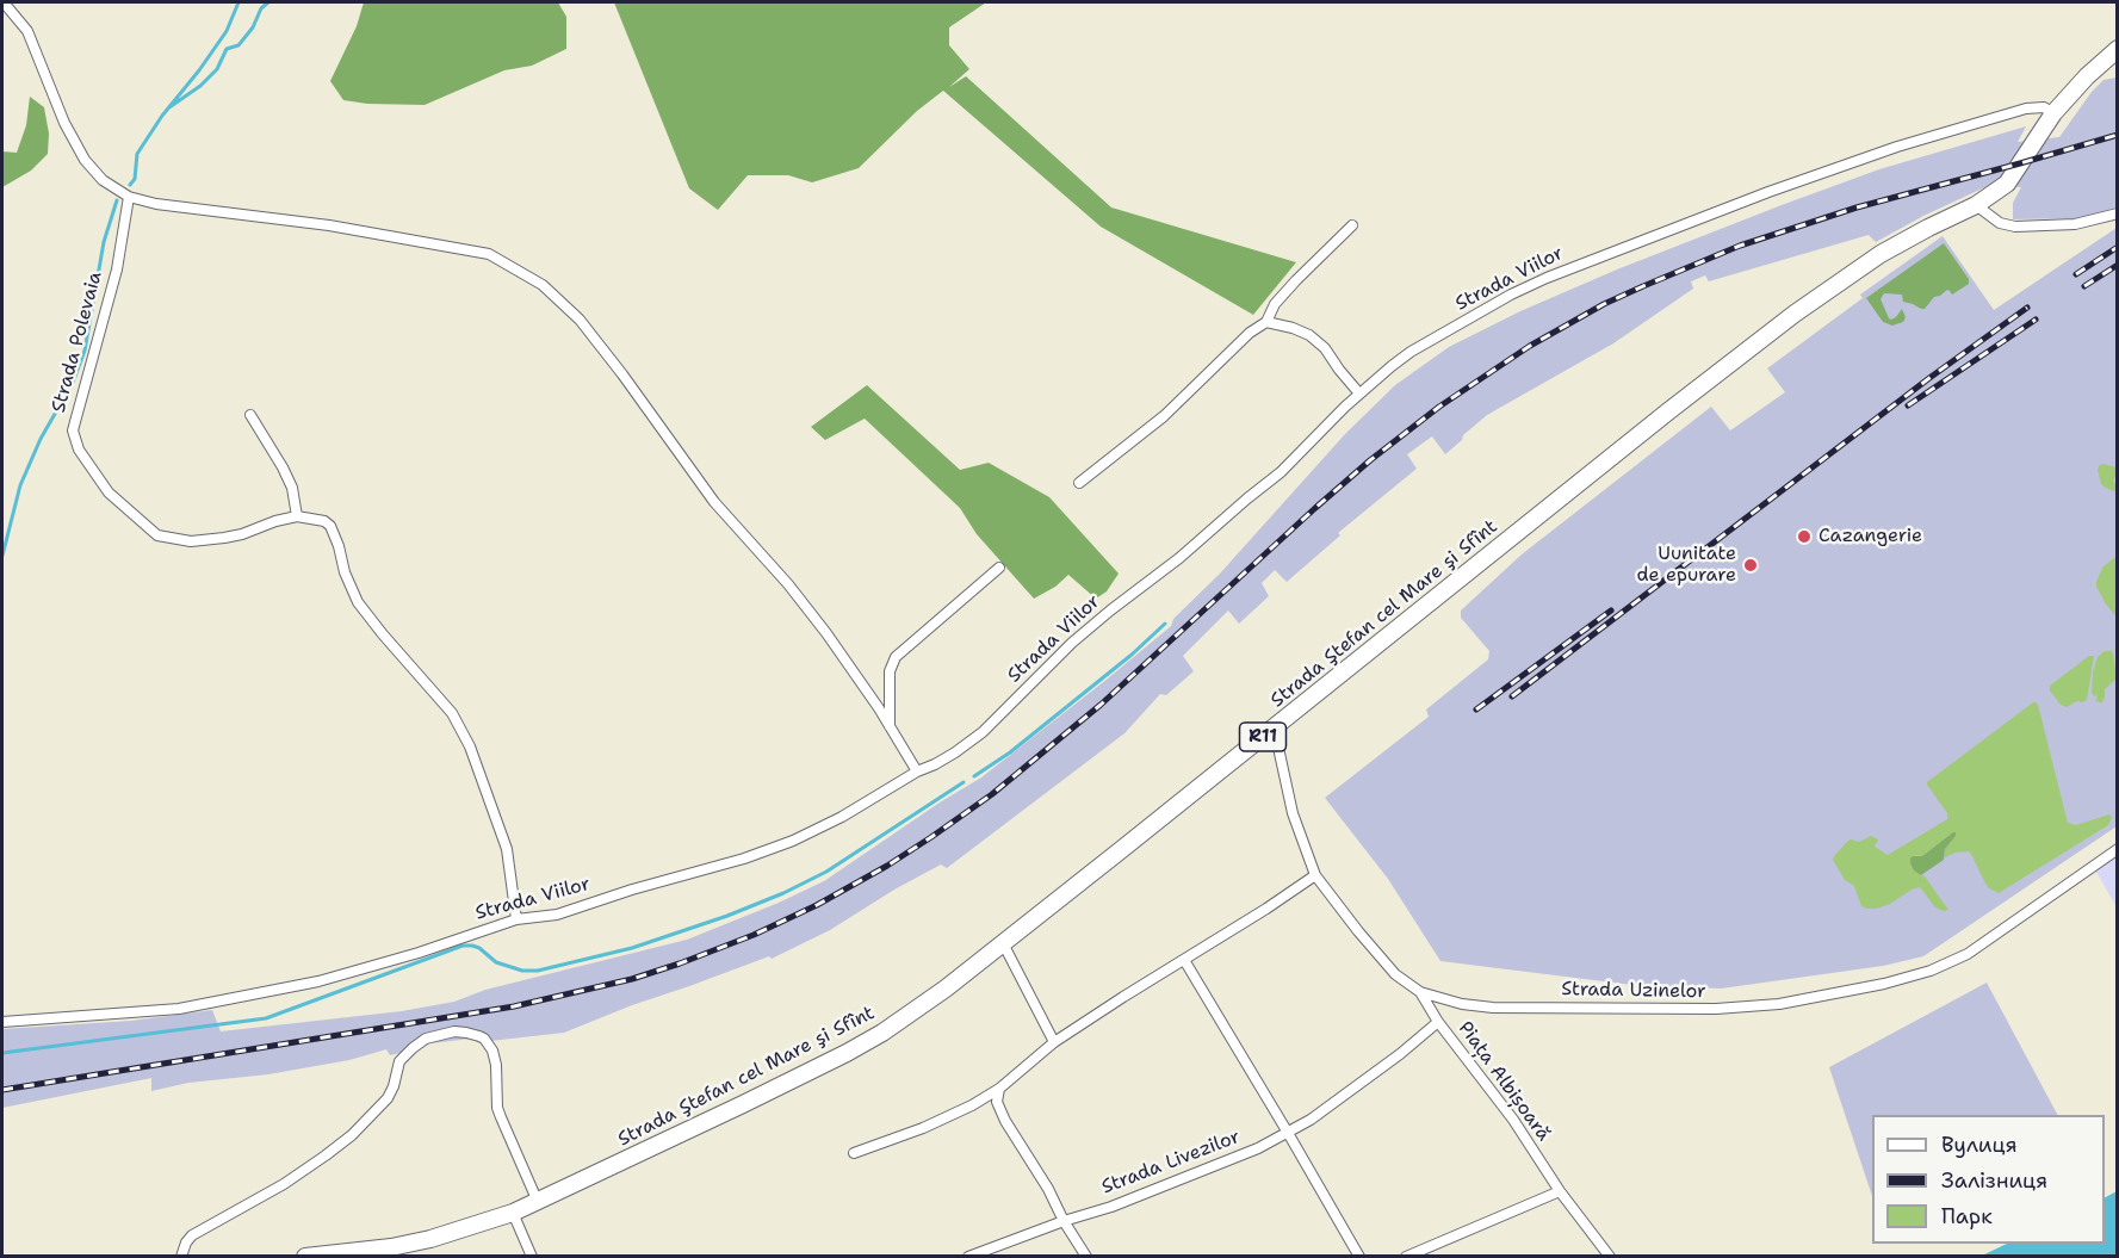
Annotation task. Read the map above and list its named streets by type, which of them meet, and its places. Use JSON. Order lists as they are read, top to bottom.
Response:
{
  "streets": {
    "main road": ["Strada Ştefan cel Mare şi Sfînt", "R11"],
    "street": [
      "Strada Viilor",
      "Strada Polevaia",
      "Strada Uzinelor",
      "Piața Albișoară",
      "Strada Livezilor"
    ]
  },
  "crossings": [
    ["Strada Viilor", "Strada Ştefan cel Mare şi Sfînt"],
    ["Strada Ştefan cel Mare şi Sfînt", "Strada Uzinelor"],
    ["Strada Uzinelor", "Piața Albișoară"],
    ["Piața Albișoară", "Strada Livezilor"]
  ],
  "places": ["Cazangerie", "Uunitate de epurare"],
  "legend": ["Вулиця", "Залізниця", "Парк"]
}
